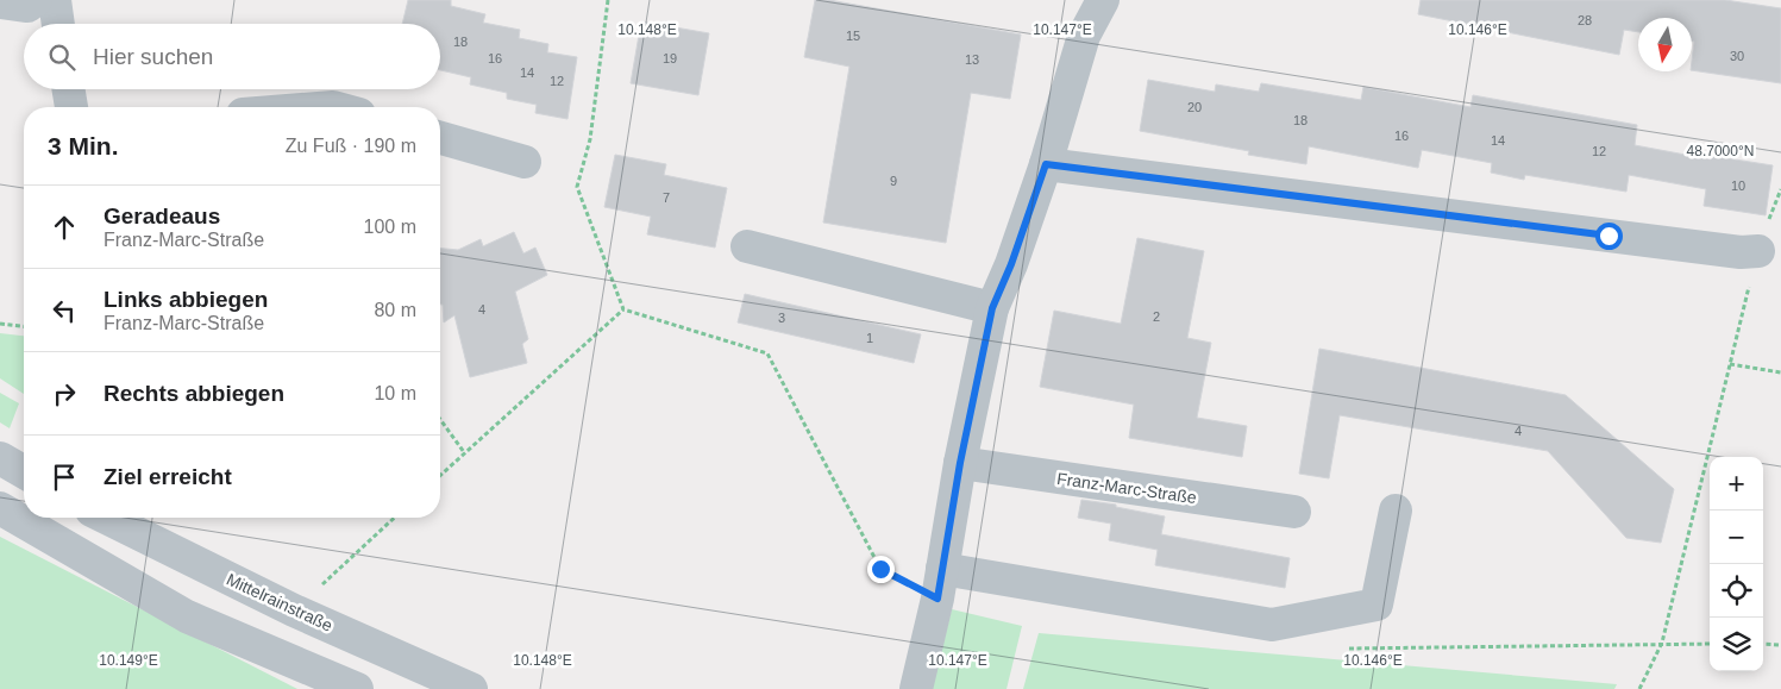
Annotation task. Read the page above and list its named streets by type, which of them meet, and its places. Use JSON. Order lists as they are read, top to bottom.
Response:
{
  "streets": {
    "street": ["Franz-Marc-Straße", "Mittelrainstraße"]
  },
  "house_numbers": [
    "28",
    "15",
    "18",
    "30",
    "16",
    "19",
    "13",
    "14",
    "12",
    "20",
    "18",
    "16",
    "14",
    "12",
    "9",
    "10",
    "7",
    "4",
    "2",
    "3",
    "1",
    "4"
  ],
  "north": "bottom",
  "page": {
    "search": "Hier suchen",
    "heading": ["3 Min.", "Zu Fuß · 190 m"],
    "list": [
      ["Geradeaus", "Franz-Marc-Straße", "100 m"],
      ["Links abbiegen", "Franz-Marc-Straße", "80 m"],
      ["Rechts abbiegen", "10 m"],
      "Ziel erreicht"
    ],
    "map_buttons": ["+", "−"]
  },
  "coordinates": [
    "10.148°E",
    "10.147°E",
    "10.146°E",
    "48.7000°N",
    "10.149°E"
  ]
}
